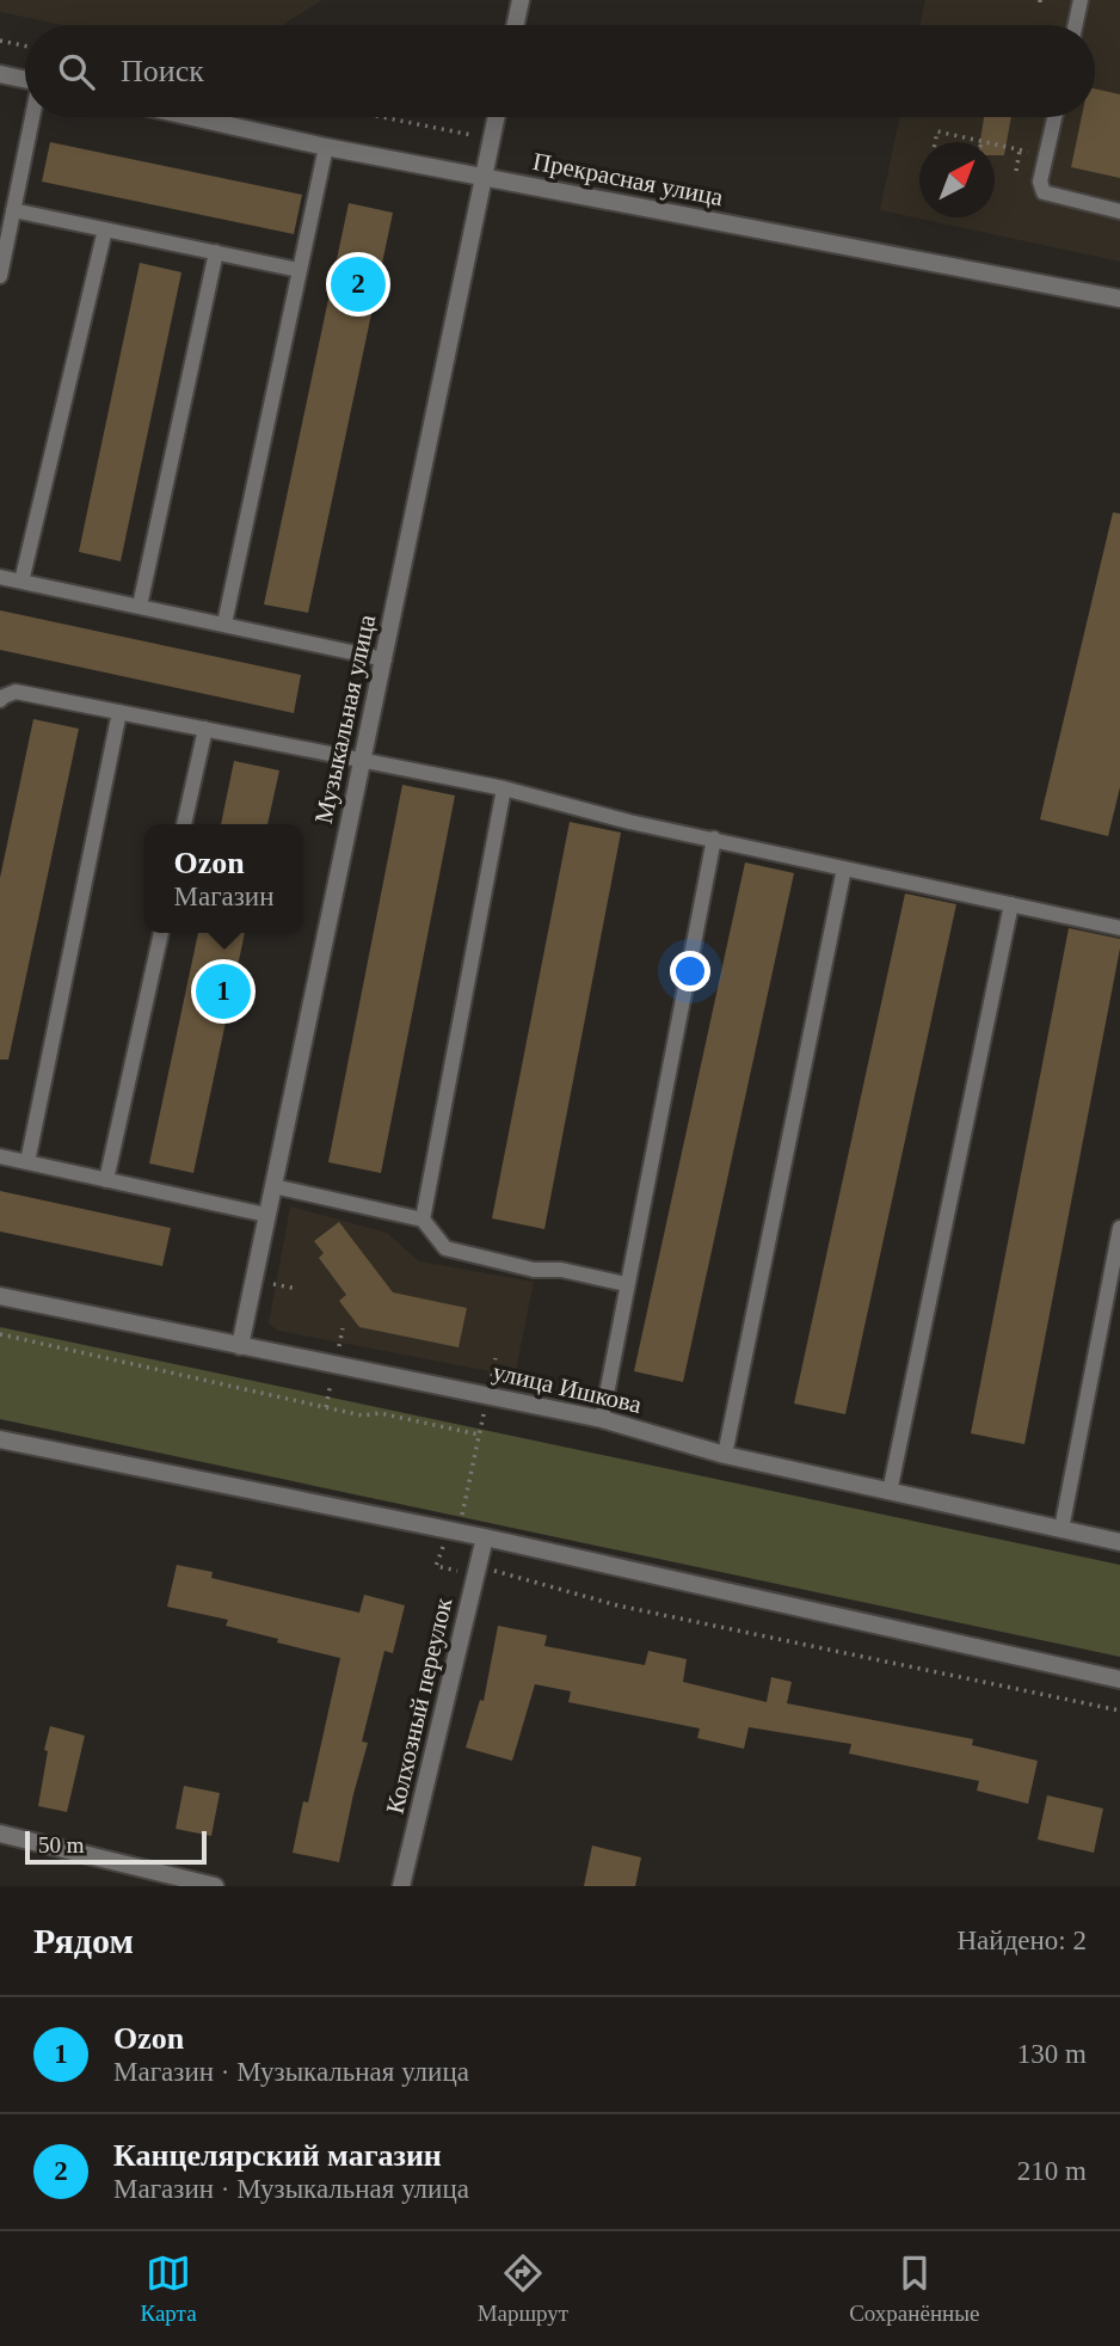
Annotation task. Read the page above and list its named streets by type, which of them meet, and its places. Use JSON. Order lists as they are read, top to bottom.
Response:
{
  "streets": {
    "street": [
      "Прекрасная улица",
      "Музыкальная улица",
      "улица Ишкова",
      "Колхозный переулок"
    ]
  },
  "crossings": [
    ["Прекрасная улица", "Музыкальная улица"],
    ["Музыкальная улица", "улица Ишкова"]
  ],
  "scale_bar": "50 m",
  "north": "top right",
  "page": {
    "search": "Поиск",
    "pins": ["2", "1"],
    "popup": ["Ozon", "Магазин"],
    "scale": "50 m",
    "heading": ["Рядом", "Найдено: 2"],
    "list": [
      {
        "mark": "1",
        "name": "Ozon",
        "note": "Магазин · Музыкальная улица",
        "value": "130 m"
      },
      {
        "mark": "2",
        "name": "Канцелярский магазин",
        "note": "Магазин · Музыкальная улица",
        "value": "210 m"
      }
    ],
    "nav": ["Карта", "Маршрут", "Сохранённые"]
  }
}
